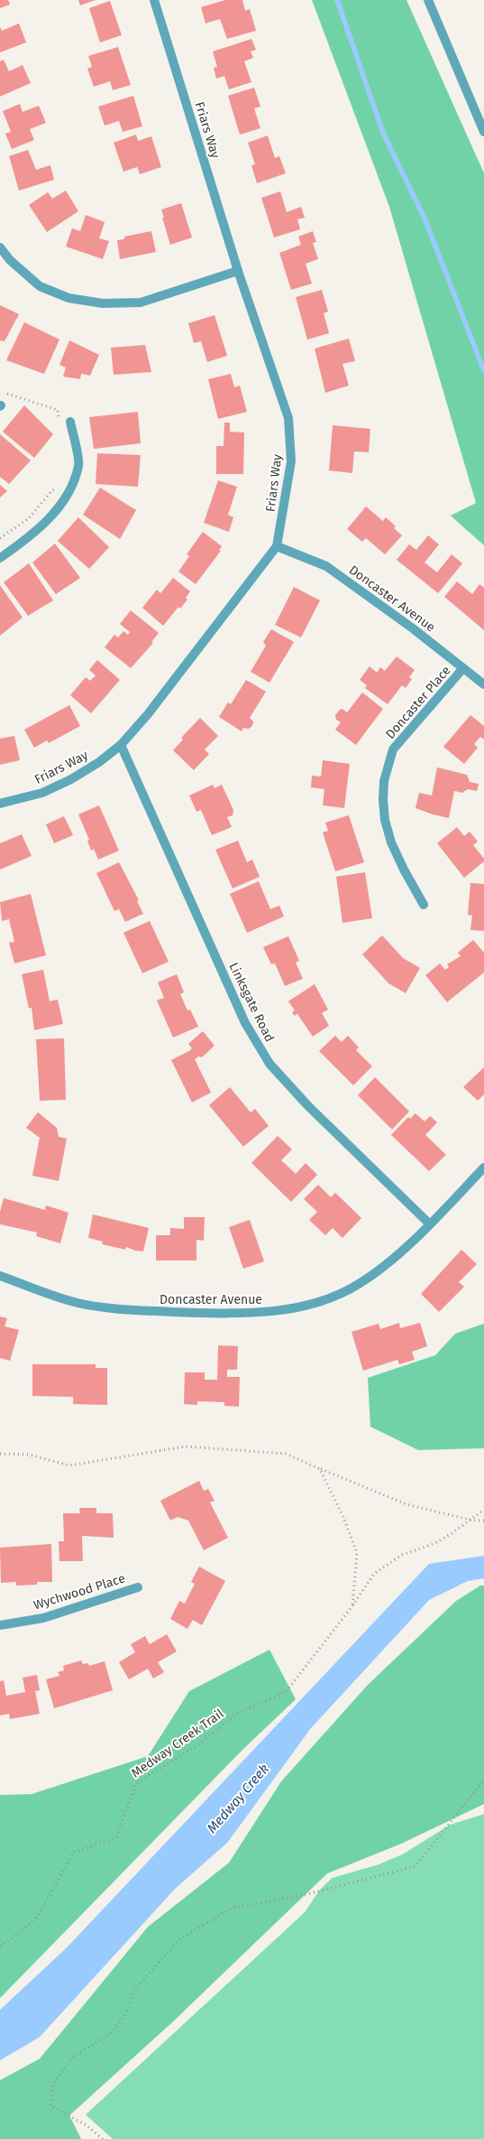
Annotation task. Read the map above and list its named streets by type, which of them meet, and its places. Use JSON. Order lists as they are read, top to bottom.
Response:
{
  "streets": {
    "street": [
      "Friars Way",
      "Doncaster Avenue",
      "Doncaster Place",
      "Linksgate Road",
      "Wychwood Place"
    ],
    "path": ["Medway Creek Trail"]
  },
  "crossings": [
    ["Friars Way", "Doncaster Avenue"],
    ["Friars Way", "Linksgate Road"],
    ["Doncaster Avenue", "Doncaster Place"],
    ["Doncaster Avenue", "Linksgate Road"]
  ],
  "water": ["Medway Creek"]
}
